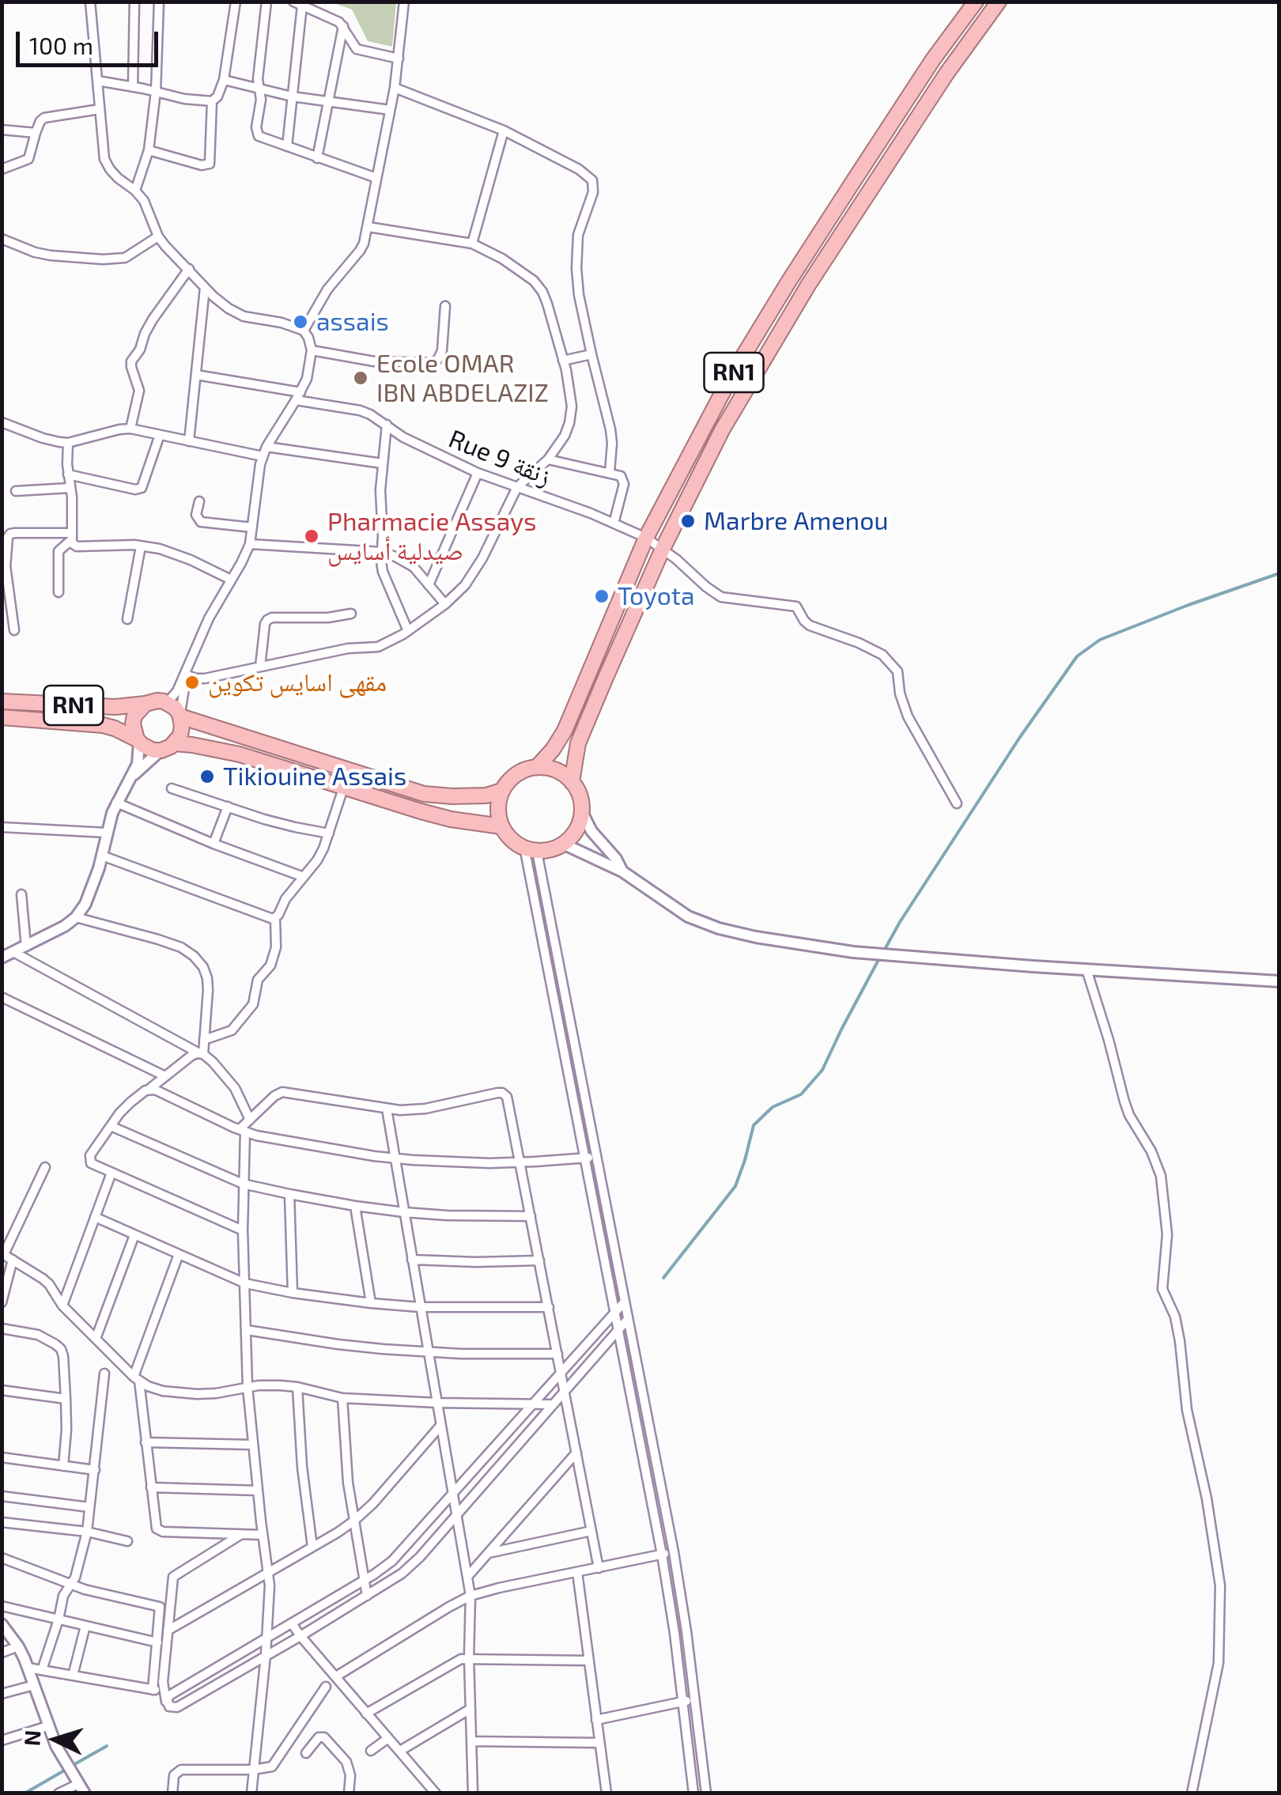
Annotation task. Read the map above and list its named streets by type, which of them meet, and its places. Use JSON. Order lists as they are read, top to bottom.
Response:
{
  "streets": {
    "highway": ["RN1"],
    "street": ["Rue 9 زنقة"]
  },
  "crossings": [
    ["RN1", "Rue 9 زنقة"]
  ],
  "places": [
    "assais",
    "Ecole OMAR IBN ABDELAZIZ",
    "Marbre Amenou",
    "Pharmacie Assays صيدلية أسايس",
    "Toyota",
    "مقهى اسايس تكوين",
    "Tikiouine Assais"
  ],
  "scale_bar": "100 m",
  "north": "left"
}
